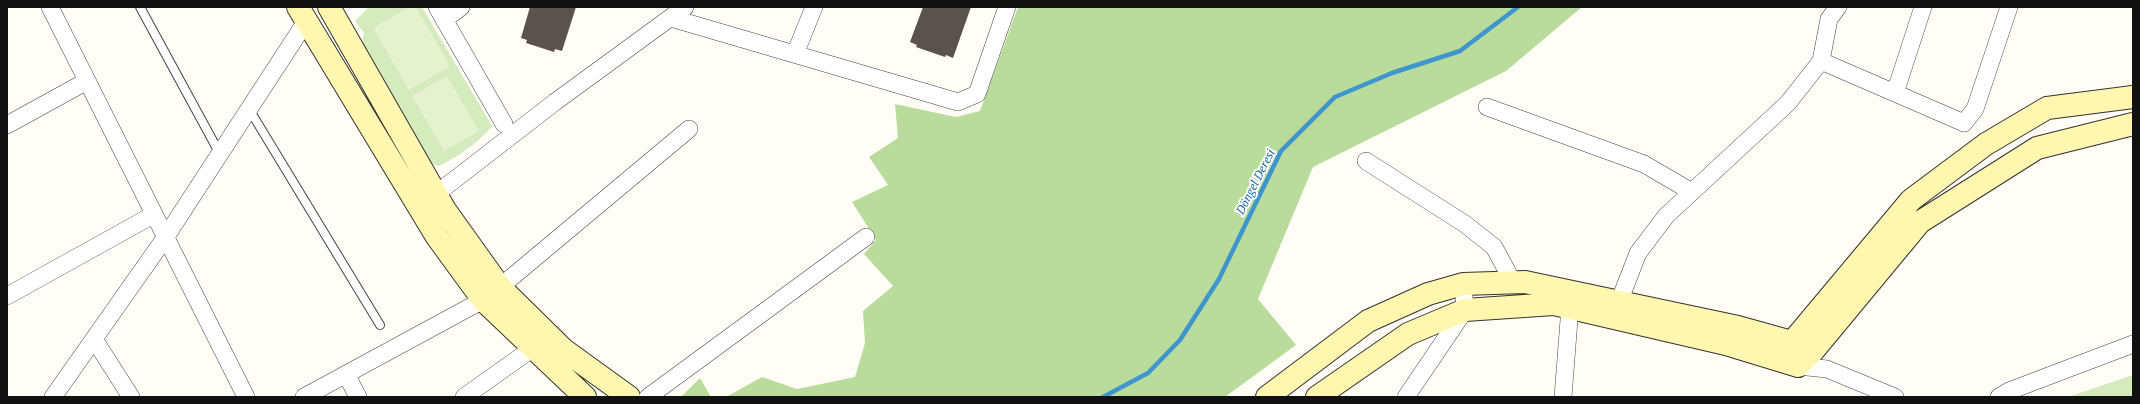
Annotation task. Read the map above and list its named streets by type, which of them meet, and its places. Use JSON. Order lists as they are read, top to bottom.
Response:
{
  "water": ["Döngel Deresi"]
}
